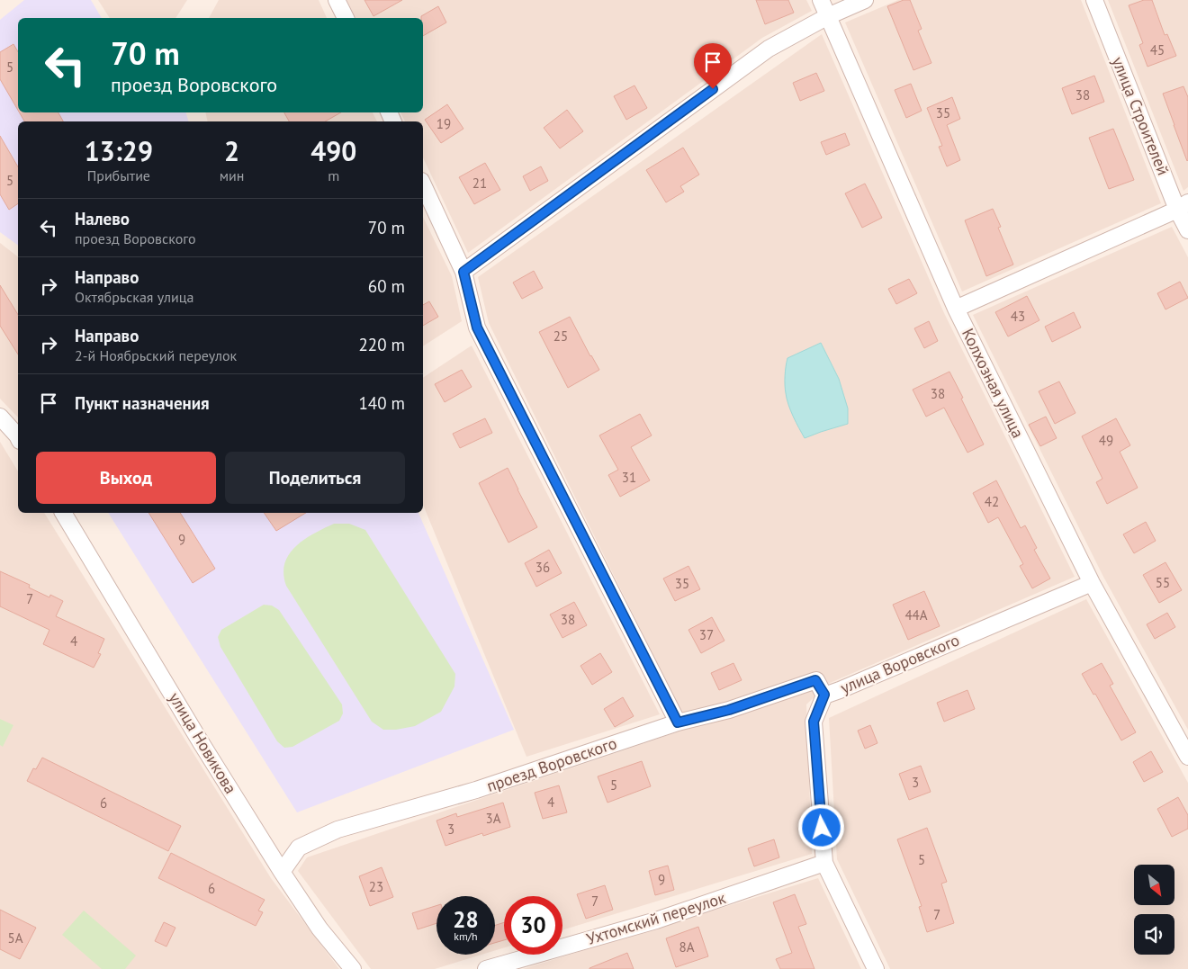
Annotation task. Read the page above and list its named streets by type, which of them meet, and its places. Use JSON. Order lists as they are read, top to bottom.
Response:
{
  "streets": {
    "street": [
      "улица Строителей",
      "Колхозная улица",
      "улица Воровского",
      "улица Новикова",
      "проезд Воровского",
      "Ухтомский переулок"
    ]
  },
  "crossings": [
    ["Колхозная улица", "улица Воровского"],
    ["улица Воровского", "проезд Воровского"],
    ["улица Воровского", "Ухтомский переулок"],
    ["улица Новикова", "проезд Воровского"]
  ],
  "house_numbers": [
    "45",
    "5",
    "38",
    "35",
    "19",
    "5",
    "21",
    "43",
    "25",
    "38",
    "49",
    "31",
    "42",
    "9",
    "36",
    "55",
    "35",
    "7",
    "44А",
    "38",
    "37",
    "4",
    "3",
    "5",
    "4",
    "6",
    "3А",
    "3",
    "5",
    "9",
    "23",
    "6",
    "7",
    "7",
    "5А",
    "8А"
  ],
  "north": "bottom right",
  "page": {
    "turn": ["70 m", "проезд Воровского"],
    "eta": [
      "13:29",
      "Прибытие",
      "2",
      "мин",
      "490",
      "m"
    ],
    "list": [
      {
        "name": "Налево",
        "note": "проезд Воровского",
        "value": "70 m"
      },
      {
        "name": "Направо",
        "note": "Октябрьская улица",
        "value": "60 m"
      },
      {
        "name": "Направо",
        "note": "2-й Ноябрьский переулок",
        "value": "220 m"
      },
      {
        "name": "Пункт назначения",
        "value": "140 m"
      }
    ],
    "buttons": ["Выход", "Поделиться"],
    "speed": "28 km/h",
    "limit": "30"
  }
}
